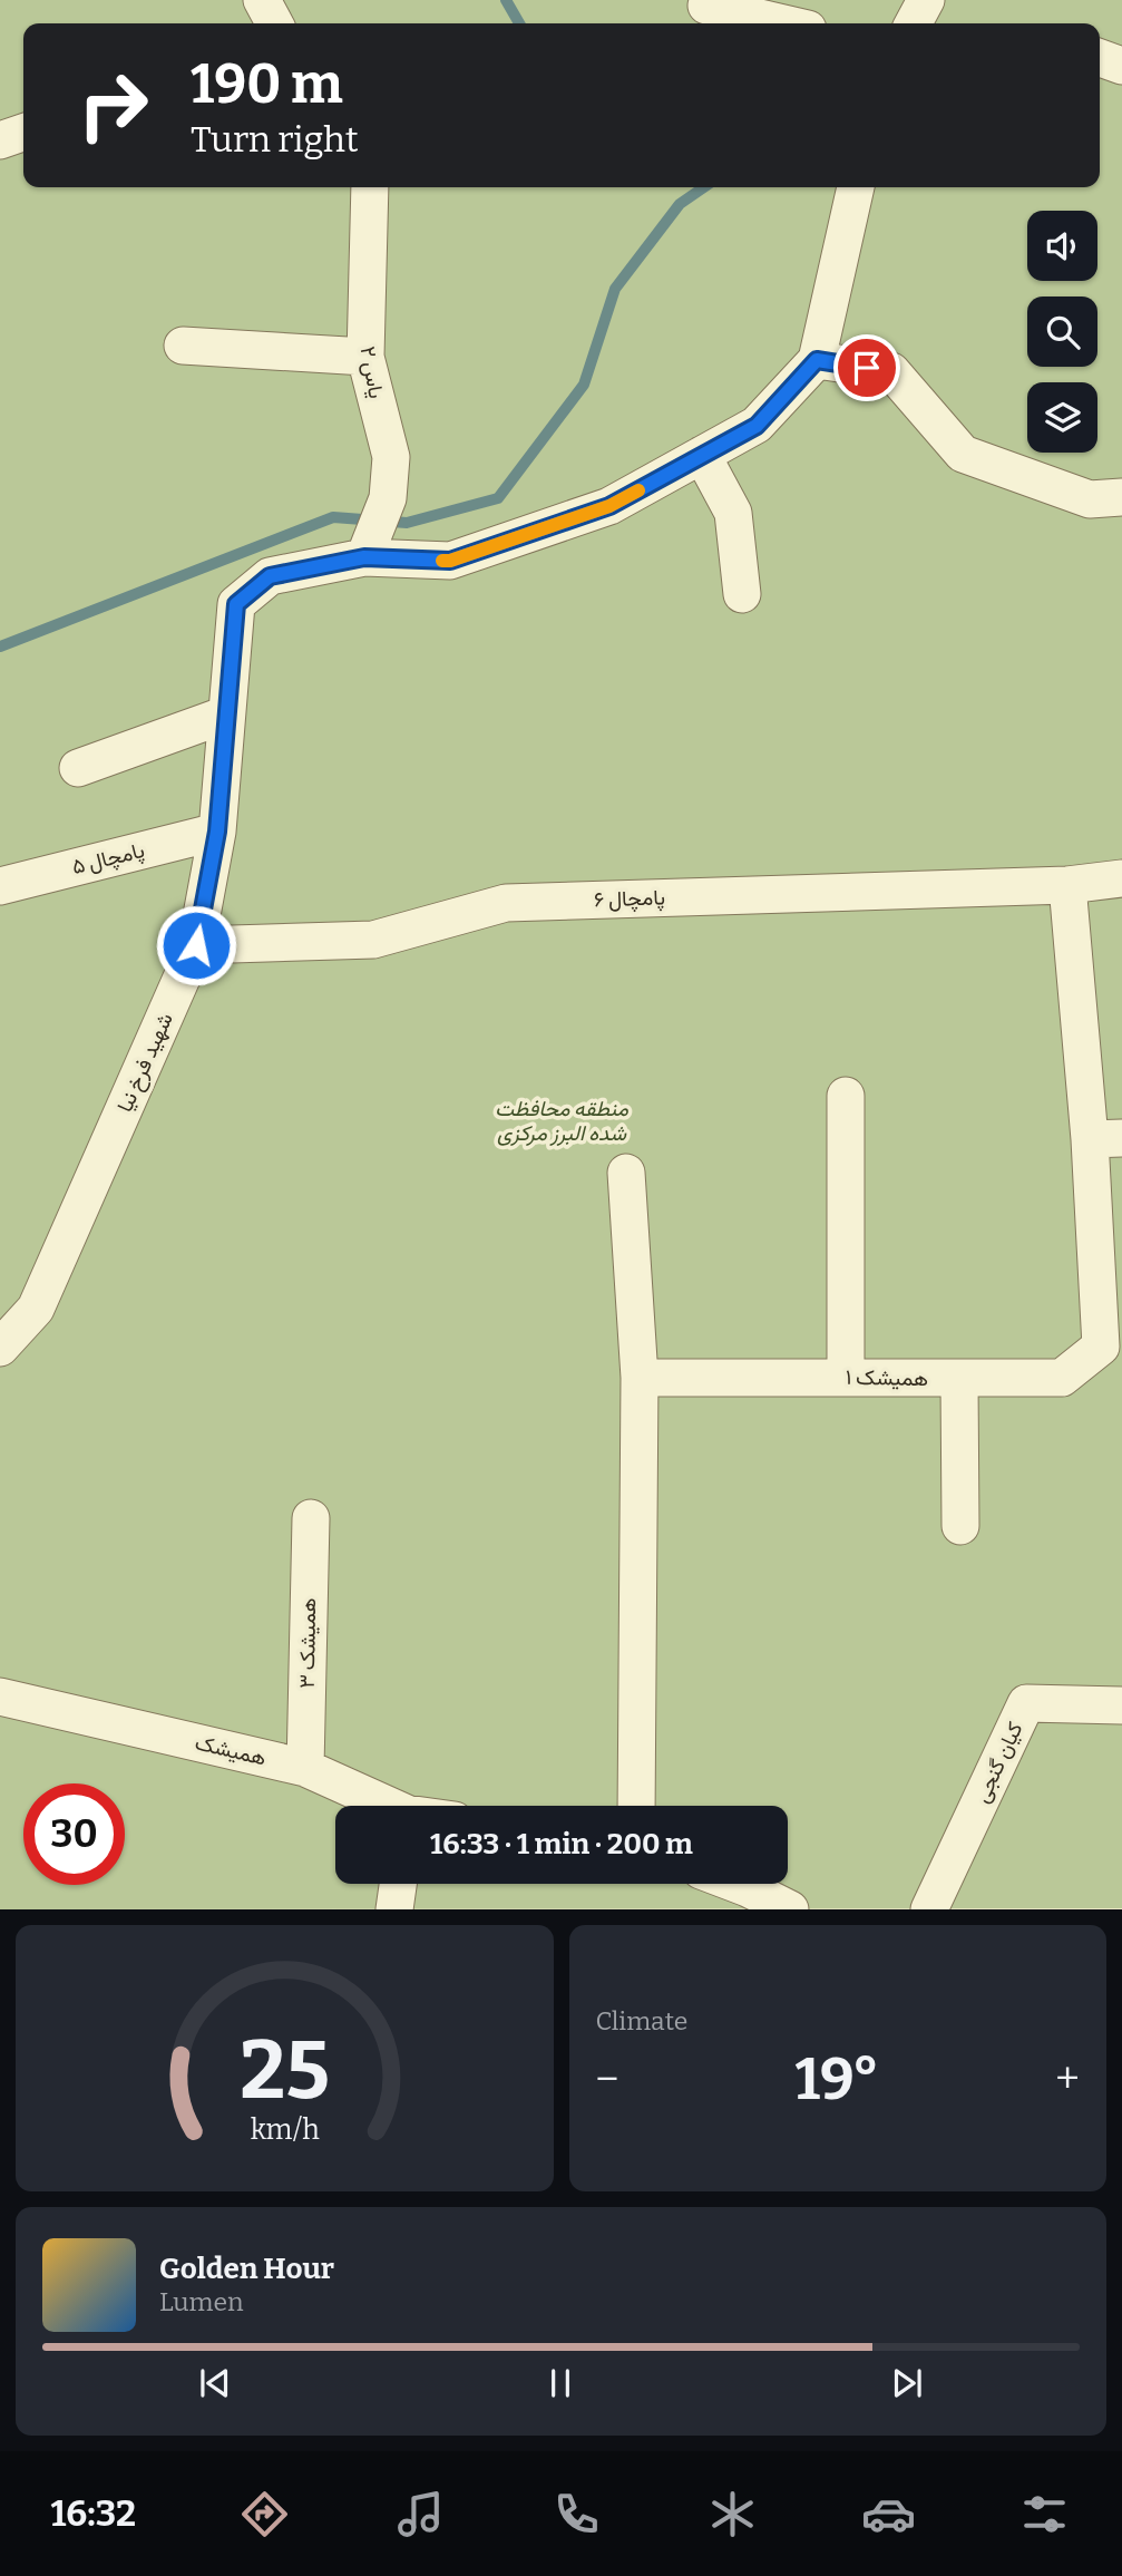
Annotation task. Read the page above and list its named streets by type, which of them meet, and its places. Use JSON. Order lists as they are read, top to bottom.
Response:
{
  "streets": {
    "street": [
      "یاس ۲",
      "پامچال ۵",
      "پامچال ۶",
      "شهید فرخ نیا",
      "همیشک ۱",
      "همیشک ۳",
      "همیشک",
      "کیان گنجی"
    ]
  },
  "crossings": [
    ["یاس ۲", "شهید فرخ نیا"],
    ["پامچال ۵", "شهید فرخ نیا"],
    ["پامچال ۶", "شهید فرخ نیا"],
    ["پامچال ۶", "همیشک ۱"],
    ["همیشک ۳", "همیشک"]
  ],
  "parks": ["منطقه محافظت شده البرز مرکزی"],
  "page": {
    "turn": ["190 m", "Turn right"],
    "limit": "30",
    "trip": "16:33 · 1 min · 200 m",
    "tile": "Climate",
    "heat": ["−", "19°", "+"],
    "song": ["Golden Hour", "Lumen"],
    "tabs": "16:32",
    "gauge": ["25", "km/h"]
  }
}
